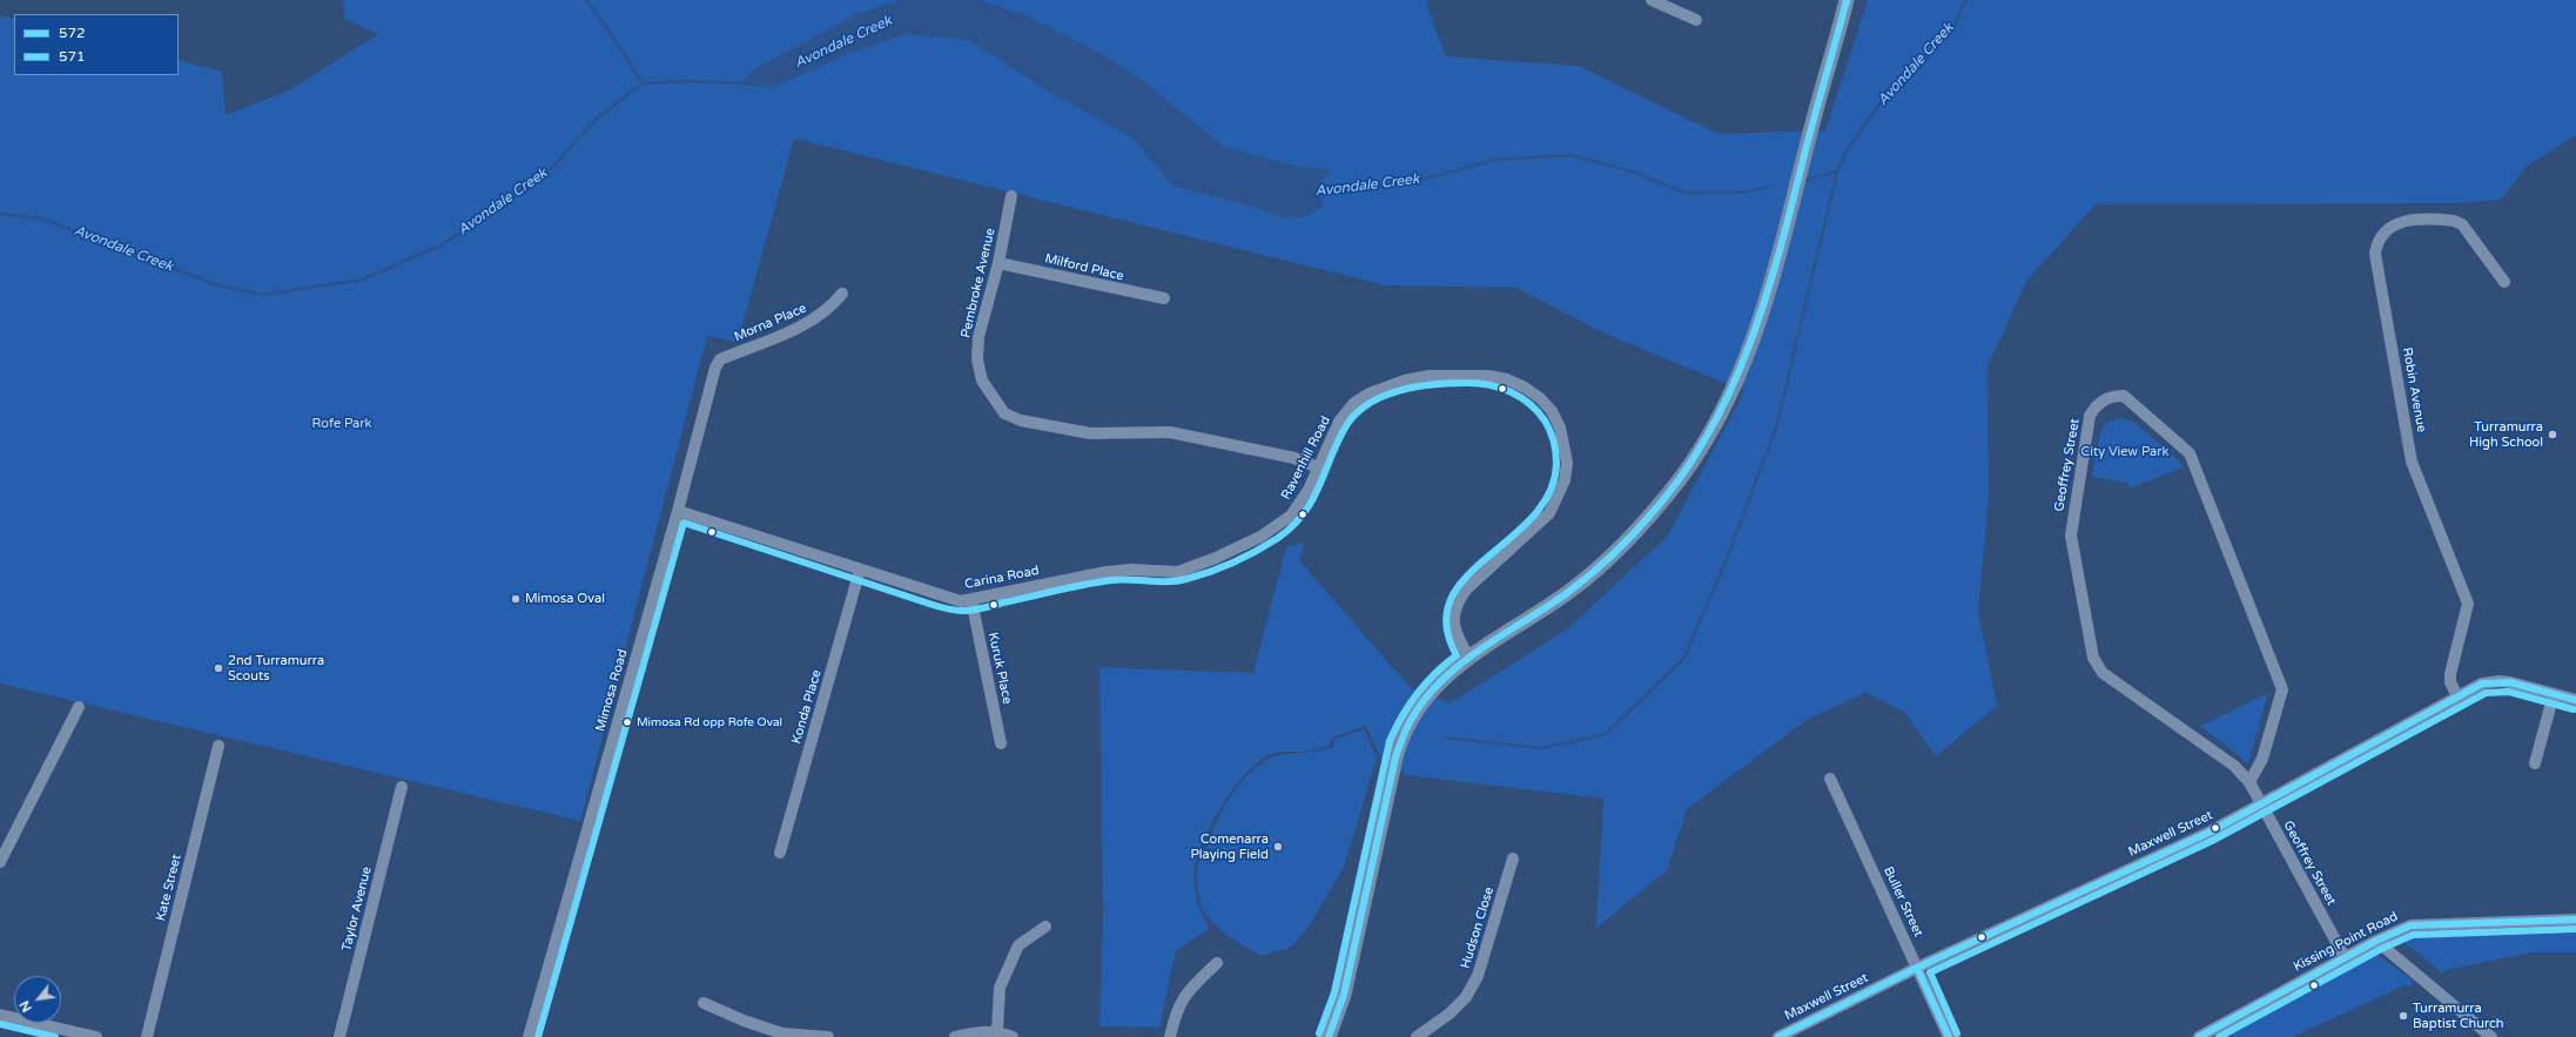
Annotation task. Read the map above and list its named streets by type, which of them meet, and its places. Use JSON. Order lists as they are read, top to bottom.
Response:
{
  "streets": {
    "street": [
      "Milford Place",
      "Pembroke Avenue",
      "Morna Place",
      "Robin Avenue",
      "Ravenhill Road",
      "Geoffrey Street",
      "Carina Road",
      "Kuruk Place",
      "Mimosa Road",
      "Konda Place",
      "Maxwell Street",
      "Kate Street",
      "Buller Street",
      "Taylor Avenue",
      "Hudson Close",
      "Kissing Point Road"
    ]
  },
  "crossings": [
    ["Milford Place", "Pembroke Avenue"],
    ["Pembroke Avenue", "Ravenhill Road"],
    ["Morna Place", "Mimosa Road"],
    ["Robin Avenue", "Maxwell Street"],
    ["Ravenhill Road", "Carina Road"],
    ["Geoffrey Street", "Maxwell Street"],
    ["Geoffrey Street", "Kissing Point Road"],
    ["Carina Road", "Kuruk Place"],
    ["Carina Road", "Mimosa Road"],
    ["Carina Road", "Konda Place"],
    ["Maxwell Street", "Buller Street"]
  ],
  "water": ["Avondale Creek"],
  "parks": ["Rofe Park", "City View Park"],
  "places": [
    "Turramurra High School",
    "Mimosa Oval",
    "2nd Turramurra Scouts",
    "Mimosa Rd opp Rofe Oval",
    "Comenarra Playing Field",
    "Turramurra Baptist Church"
  ],
  "lines": ["transit line 572", "transit line 571"],
  "legend": ["572", "571"],
  "north": "bottom left"
}
